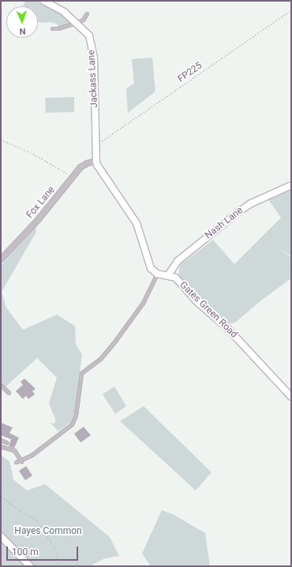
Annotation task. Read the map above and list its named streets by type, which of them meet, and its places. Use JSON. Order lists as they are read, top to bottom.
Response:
{
  "streets": {
    "street": [
      "Jackass Lane",
      "Fox Lane",
      "Nash Lane",
      "Gates Green Road"
    ],
    "path": ["FP225"]
  },
  "crossings": [
    ["FP225", "Jackass Lane"],
    ["Jackass Lane", "Fox Lane"],
    ["Nash Lane", "Gates Green Road"]
  ],
  "parks": ["Hayes Common"],
  "scale_bar": "100 m",
  "north": "bottom"
}
